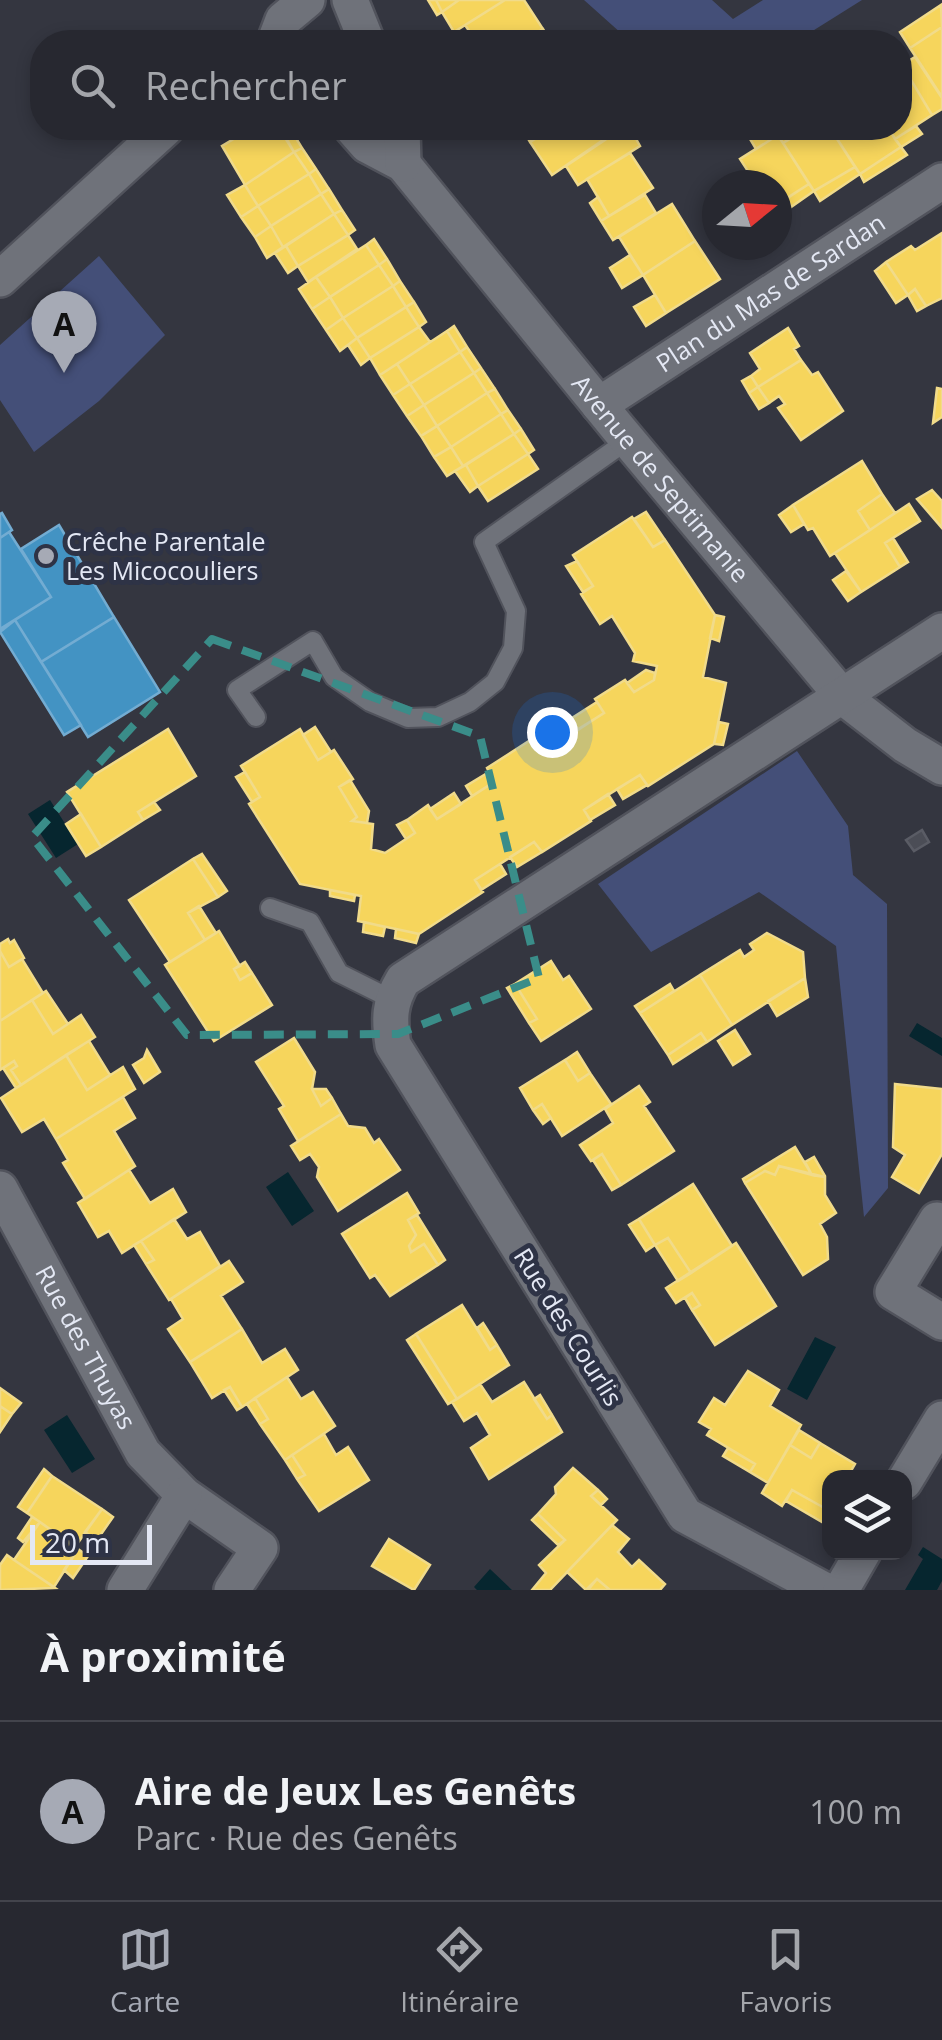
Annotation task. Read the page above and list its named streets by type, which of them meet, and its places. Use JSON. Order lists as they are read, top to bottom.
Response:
{
  "streets": {
    "street": [
      "Plan du Mas de Sardan",
      "Avenue de Septimanie",
      "Rue des Courlis",
      "Rue des Thuyas"
    ]
  },
  "crossings": [
    ["Plan du Mas de Sardan", "Avenue de Septimanie"]
  ],
  "places": ["Crêche Parentale Les Micocouliers"],
  "scale_bar": "20 m",
  "north": "right",
  "page": {
    "search": "Rechercher",
    "pins": "A",
    "scale": "20 m",
    "heading": "À proximité",
    "list": [
      {
        "mark": "A",
        "name": "Aire de Jeux Les Genêts",
        "note": "Parc · Rue des Genêts",
        "value": "100 m"
      }
    ],
    "nav": ["Carte", "Itinéraire", "Favoris"]
  }
}
